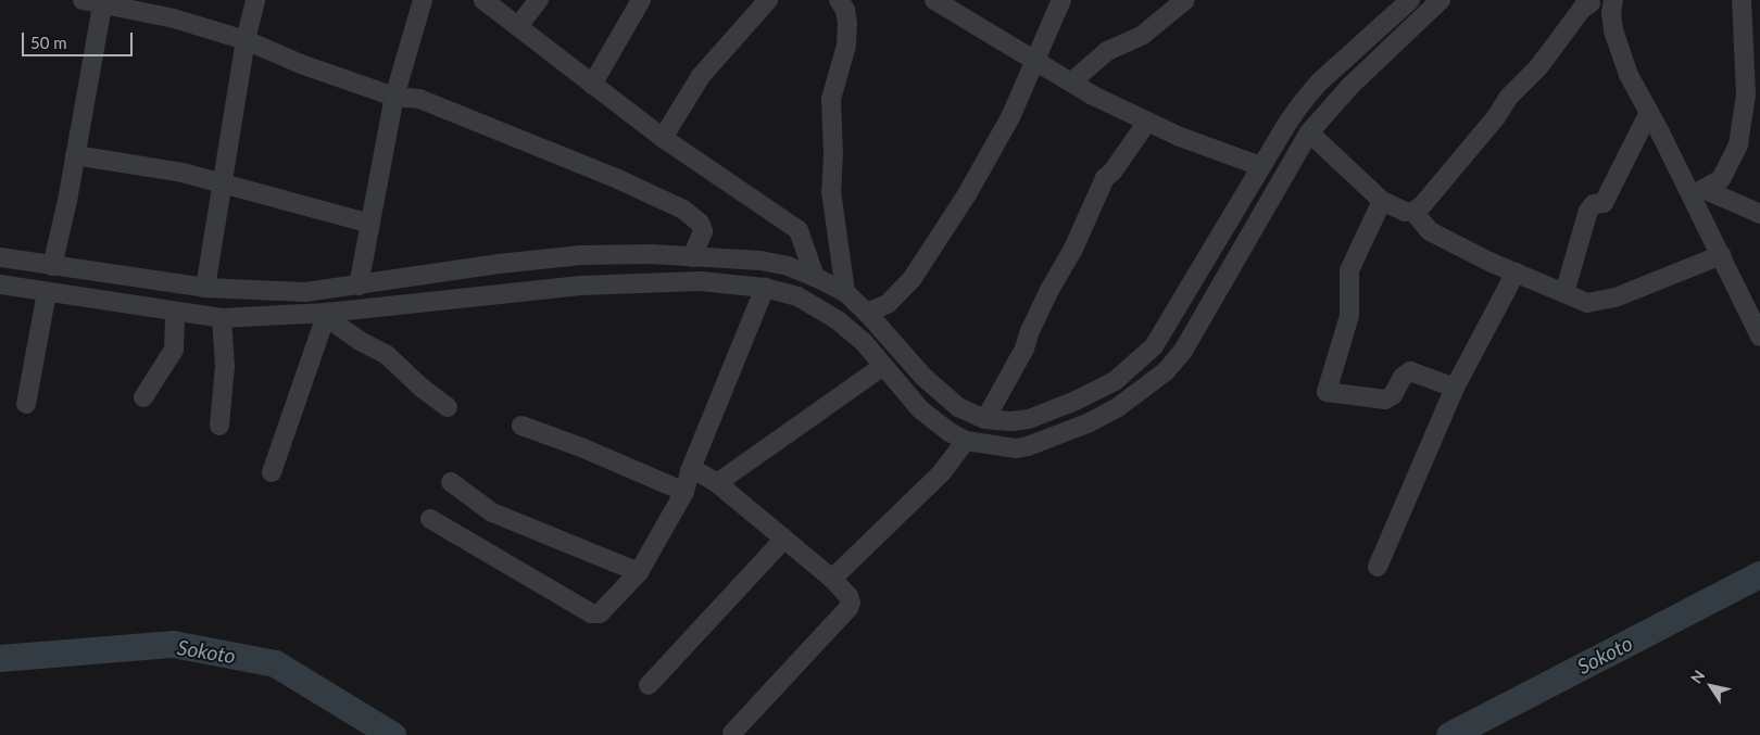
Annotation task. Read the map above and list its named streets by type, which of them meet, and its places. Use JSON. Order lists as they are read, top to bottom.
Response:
{
  "water": ["Sokoto"],
  "scale_bar": "50 m",
  "north": "top left"
}
